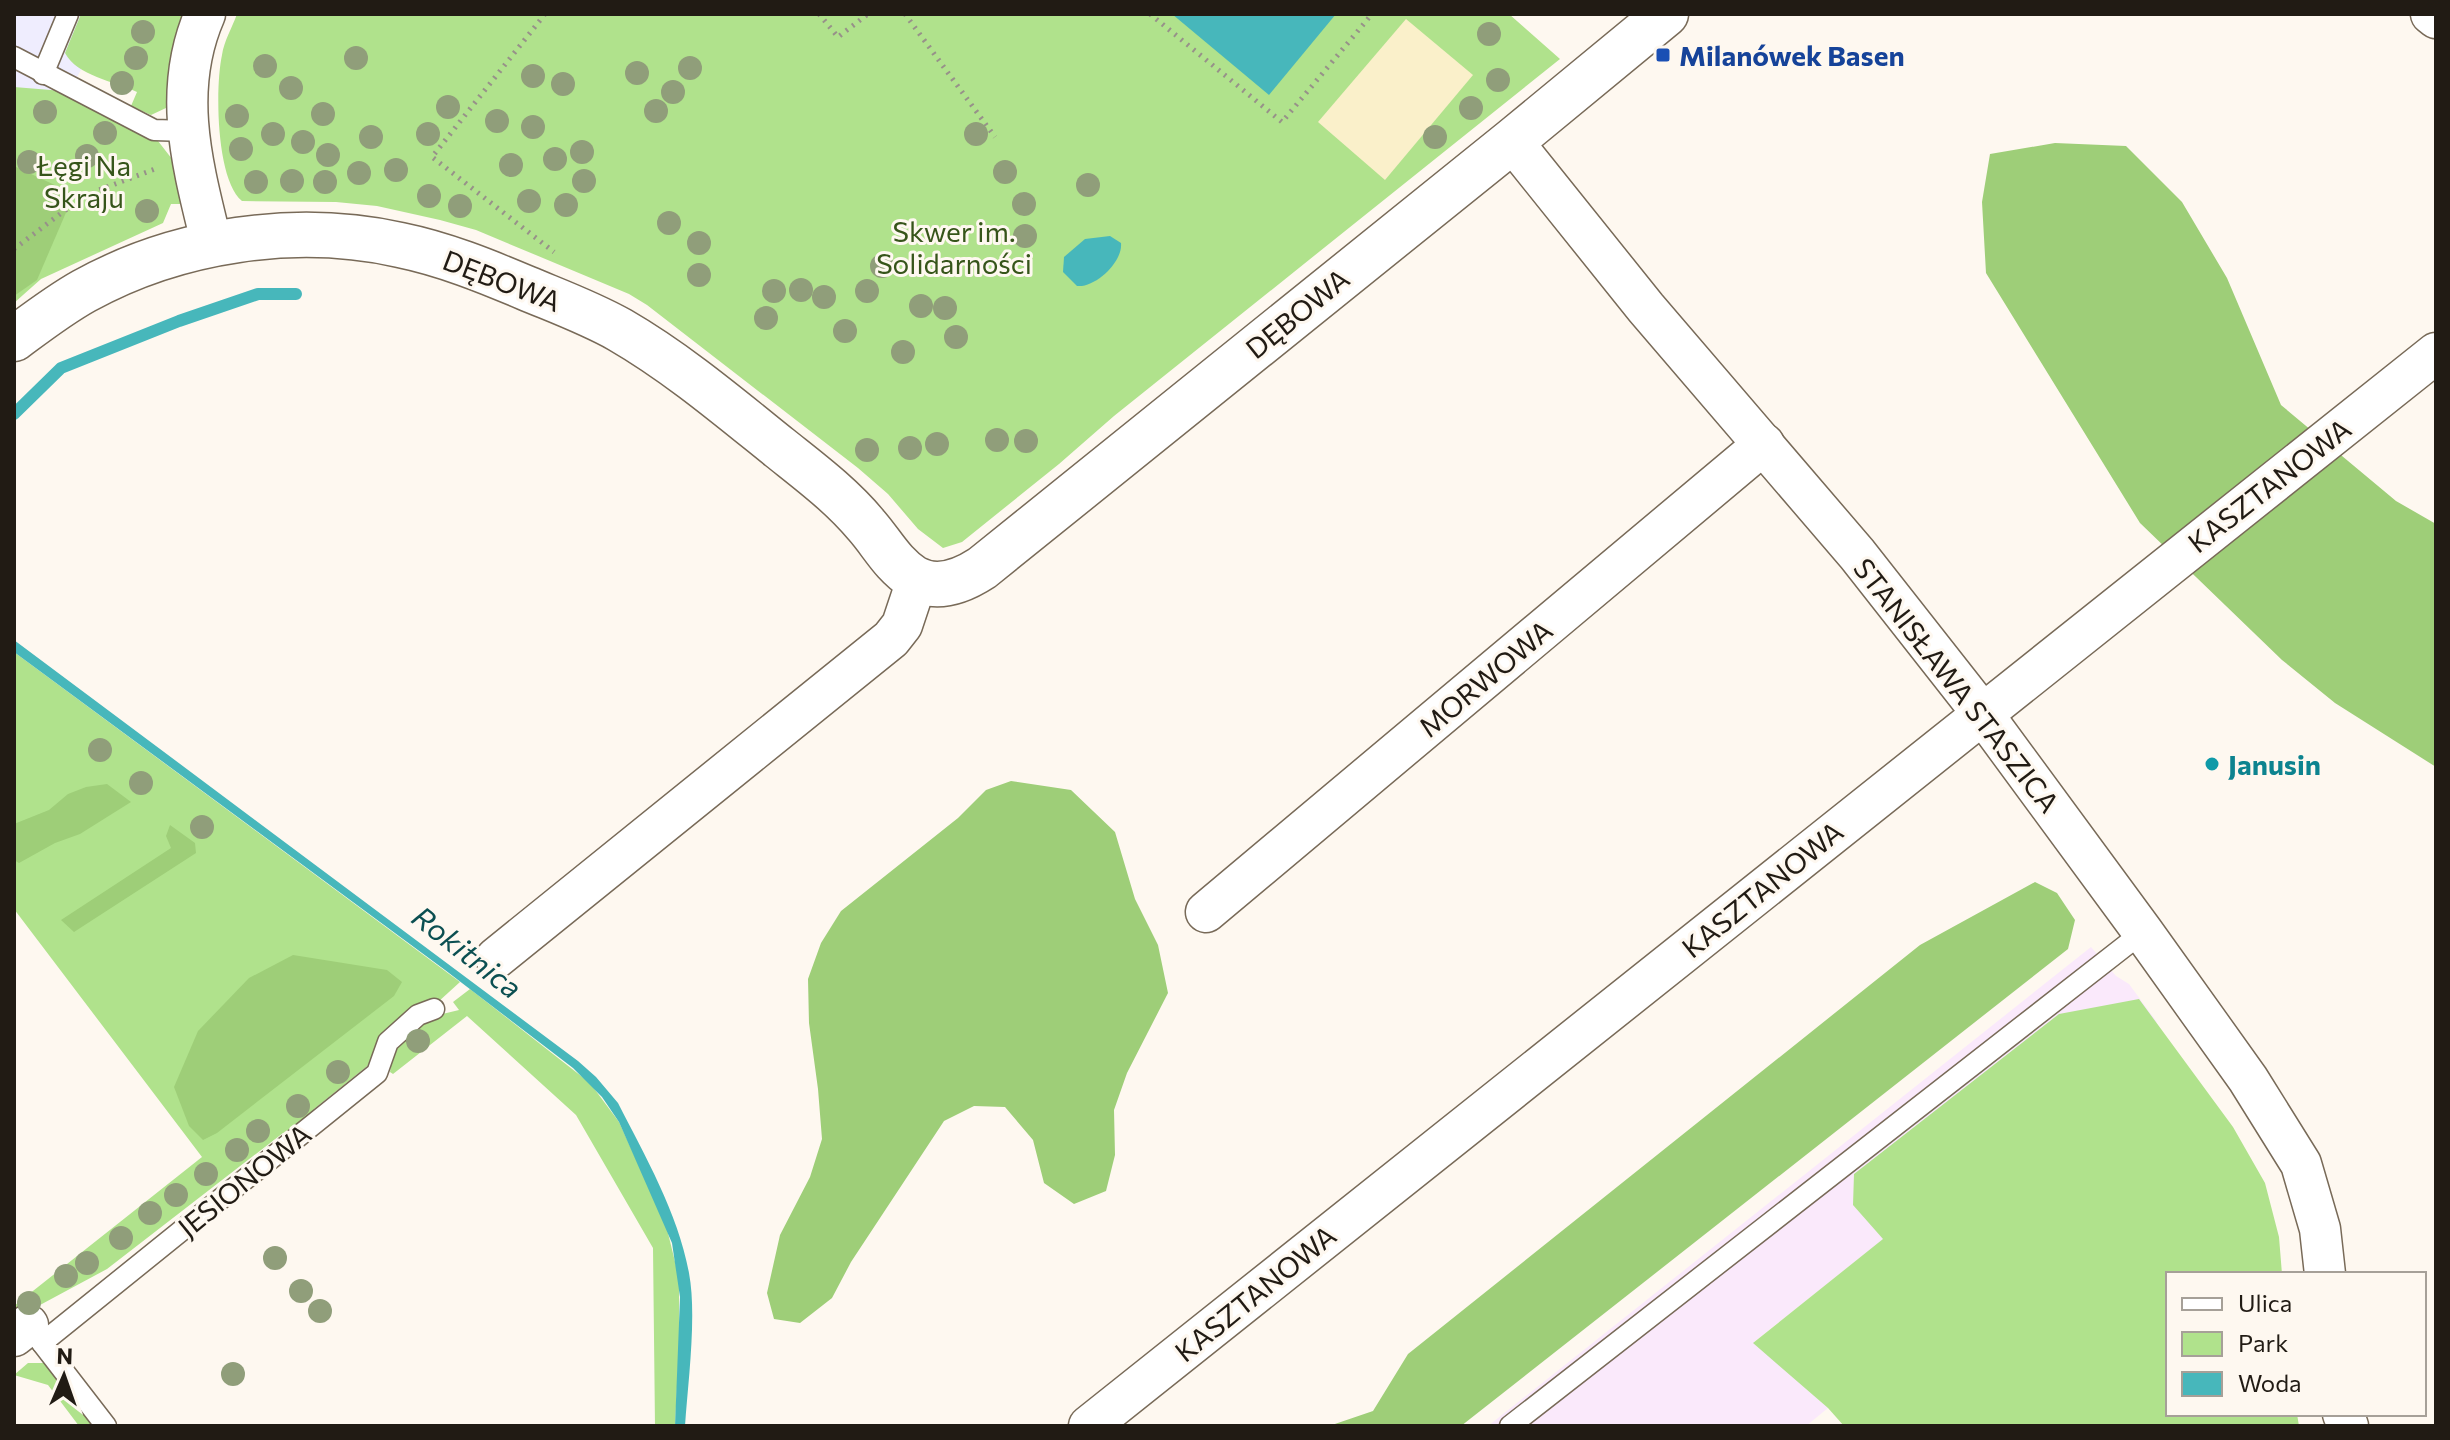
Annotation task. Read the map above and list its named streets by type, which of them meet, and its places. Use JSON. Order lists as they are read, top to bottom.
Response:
{
  "streets": {
    "street": [
      "DĘBOWA",
      "KASZTANOWA",
      "MORWOWA",
      "STANISŁAWA STASZICA"
    ],
    "lane": ["JESIONOWA"]
  },
  "crossings": [
    ["DĘBOWA", "STANISŁAWA STASZICA"],
    ["KASZTANOWA", "STANISŁAWA STASZICA"],
    ["MORWOWA", "STANISŁAWA STASZICA"]
  ],
  "water": ["Rokitnica"],
  "parks": ["Łęgi Na Skraju", "Skwer im. Solidarności"],
  "places": {
    "transit": ["Milanówek Basen"],
    "other": ["Janusin"]
  },
  "legend": ["Ulica", "Park", "Woda"],
  "north": "top"
}
